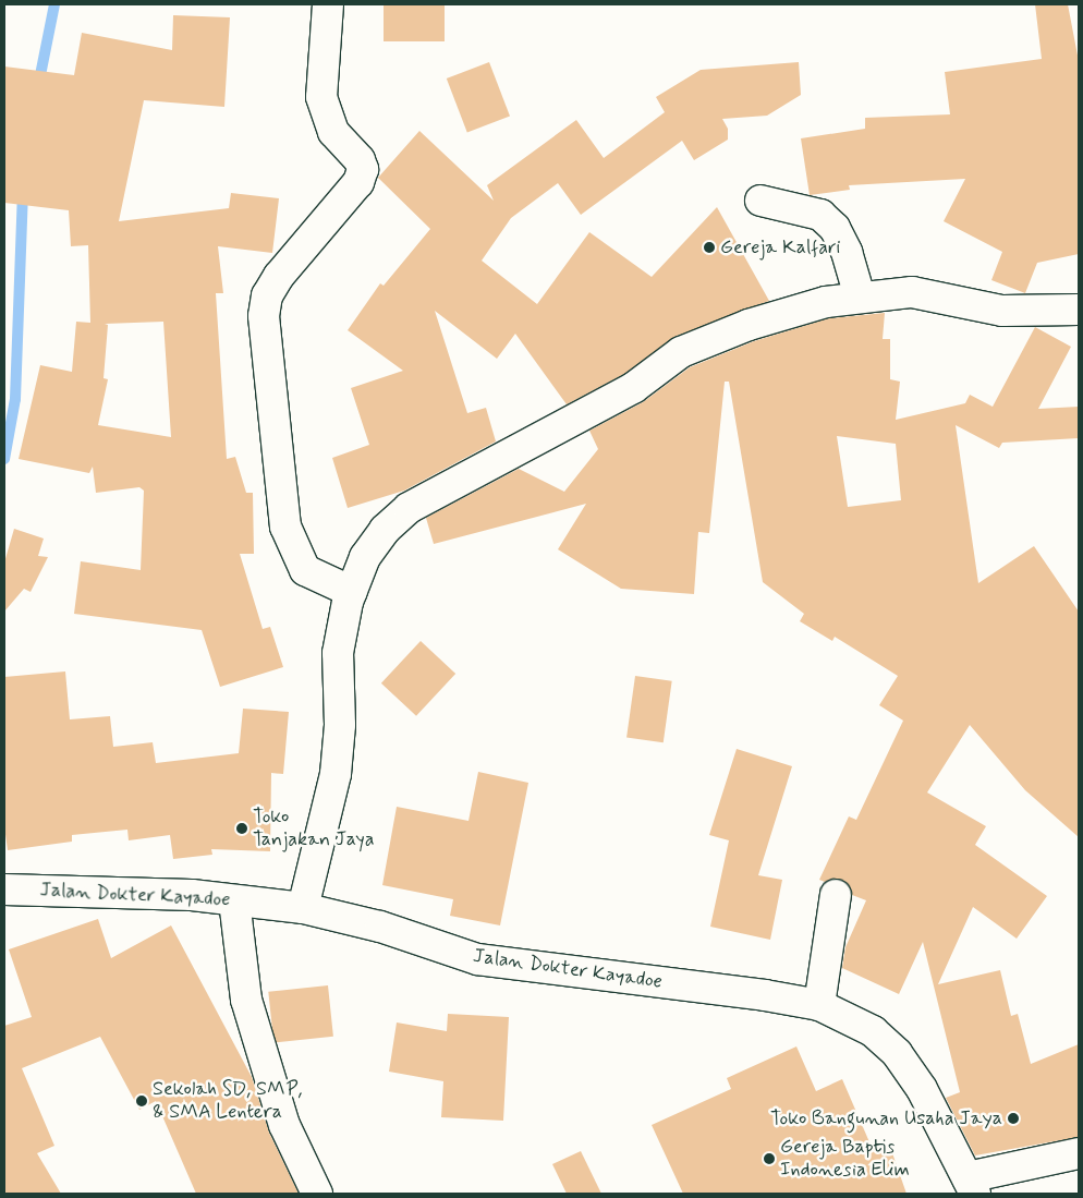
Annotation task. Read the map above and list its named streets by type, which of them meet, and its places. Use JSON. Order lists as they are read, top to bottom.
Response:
{
  "streets": {
    "street": ["Jalan Dokter Kayadoe"]
  },
  "places": [
    "Gereja Kalfari",
    "Toko Tanjakan Jaya",
    "Sekolah SD, SMP, & SMA Lentera",
    "Toko Bangunan Usaha Jaya",
    "Gereja Baptis Indonesia Elim"
  ]
}
